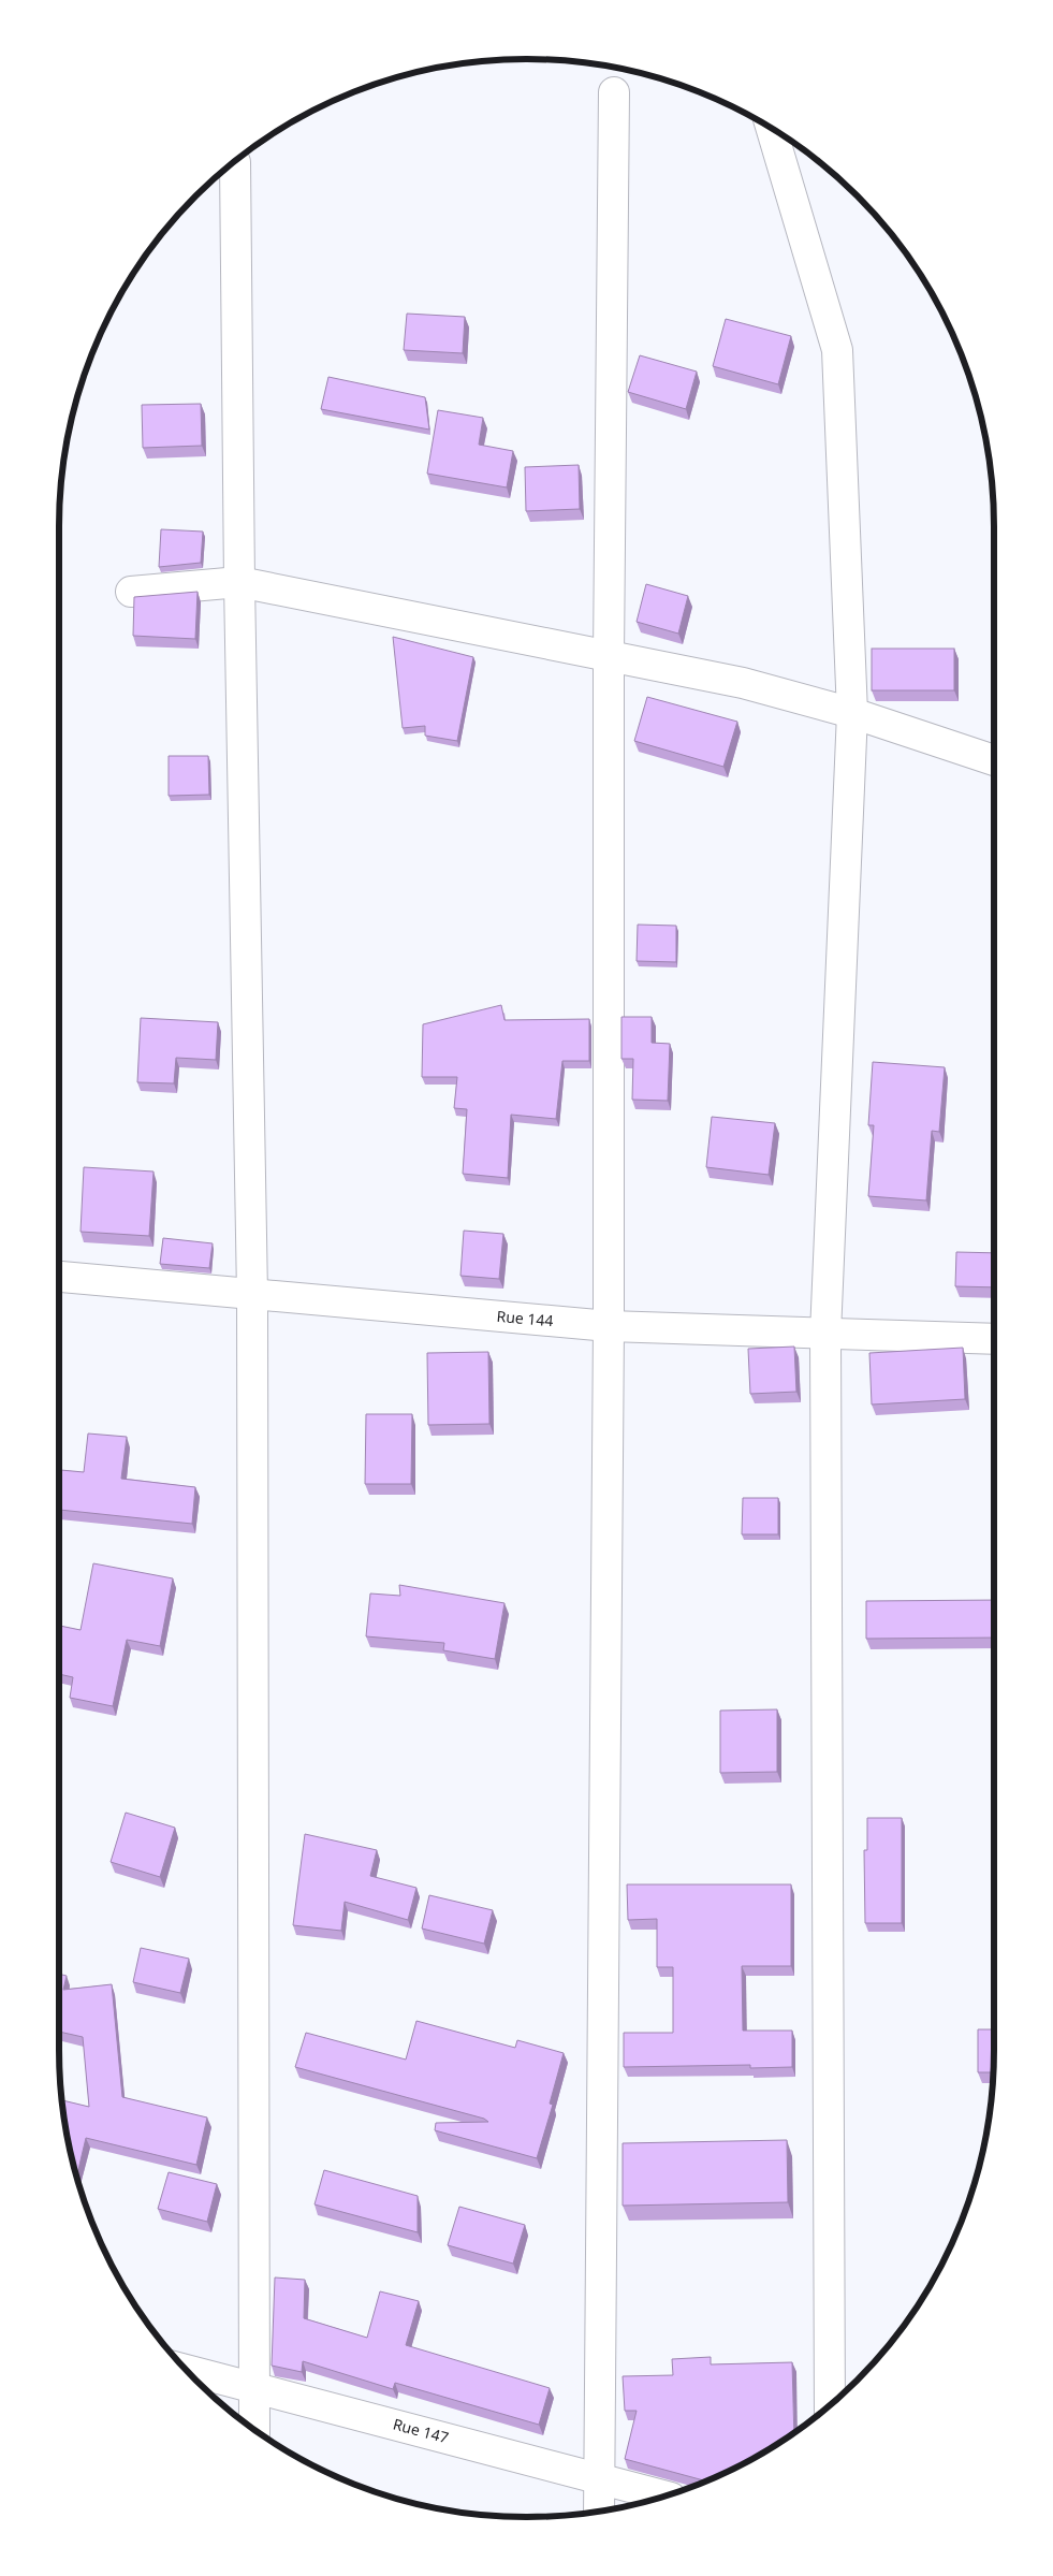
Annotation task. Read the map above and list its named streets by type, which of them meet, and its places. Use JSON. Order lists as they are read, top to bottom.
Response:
{
  "streets": {
    "street": ["Rue 144", "Rue 147"]
  }
}
